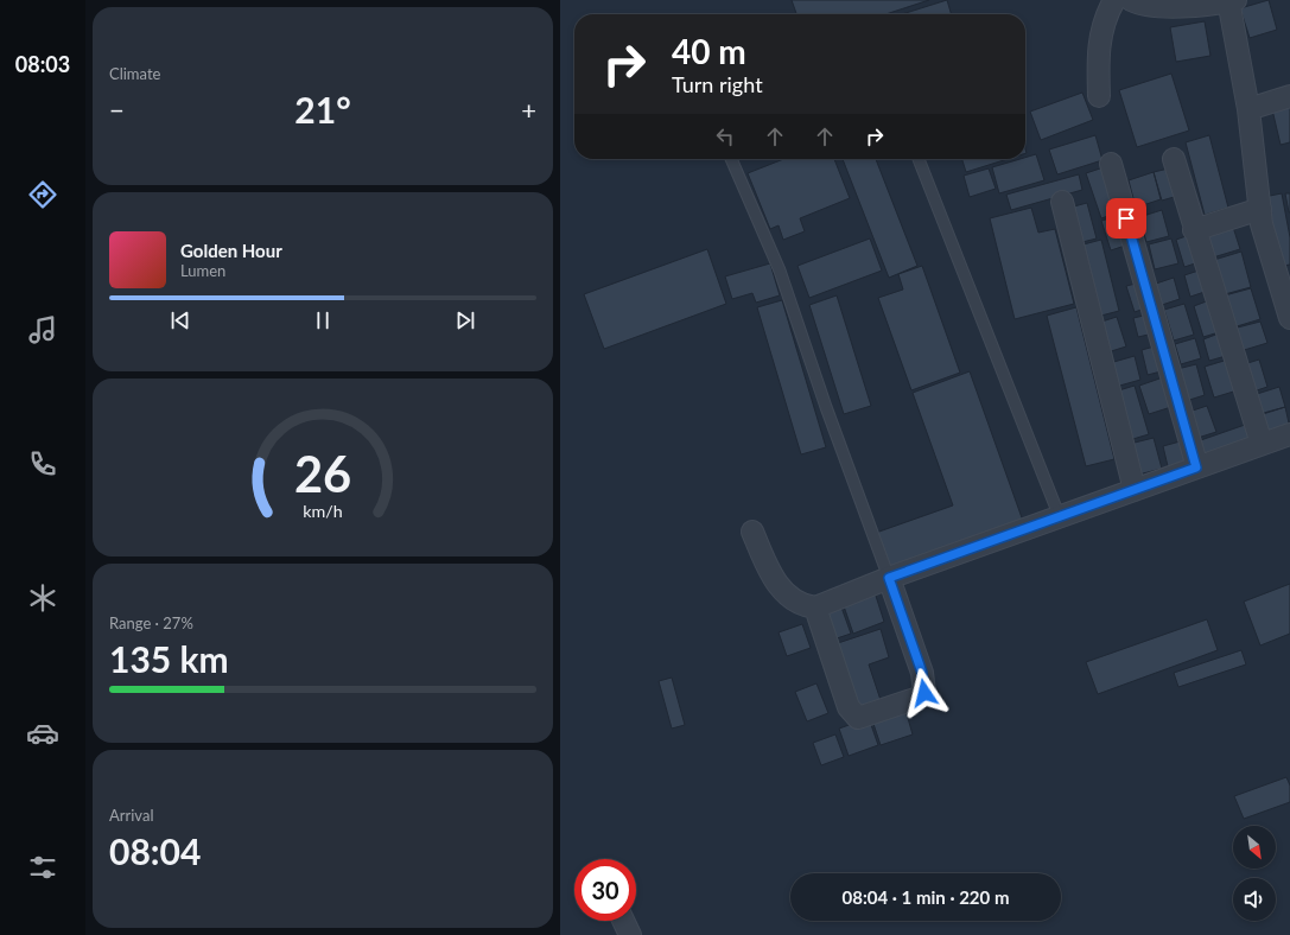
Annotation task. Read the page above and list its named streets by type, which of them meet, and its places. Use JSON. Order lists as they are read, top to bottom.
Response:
{
  "north": "bottom right",
  "page": {
    "tabs": "08:03",
    "tile": [
      "Climate",
      ["Range · 27%", "135 km"],
      ["Arrival", "08:04"]
    ],
    "turn": ["40 m", "Turn right"],
    "heat": ["−", "21°", "+"],
    "song": ["Golden Hour", "Lumen"],
    "limit": "30",
    "trip": "08:04 · 1 min · 220 m",
    "gauge": ["26", "km/h"]
  }
}
